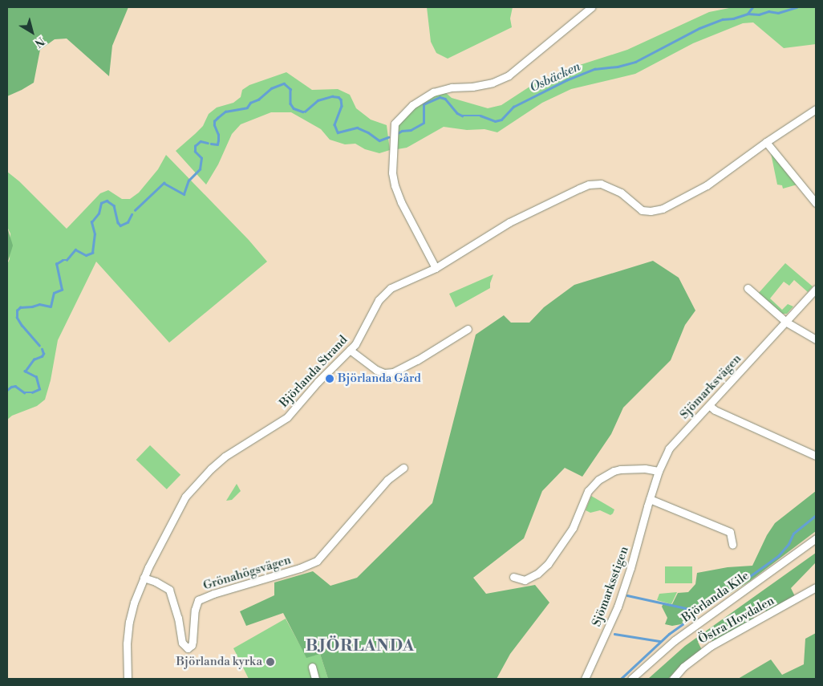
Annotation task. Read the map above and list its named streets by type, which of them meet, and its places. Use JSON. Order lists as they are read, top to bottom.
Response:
{
  "streets": {
    "street": [
      "Björlanda Strand",
      "Sjömarksvägen",
      "Grönahögsvägen",
      "Sjömarksstigen",
      "Björlanda Kile",
      "Östra Hovdalen"
    ]
  },
  "crossings": [
    ["Björlanda Strand", "Grönahögsvägen"],
    ["Sjömarksvägen", "Sjömarksstigen"]
  ],
  "districts": ["BJÖRLANDA"],
  "water": ["Osbäcken"],
  "places": ["Björlanda Gård", "Björlanda kyrka"],
  "north": "bottom right"
}
